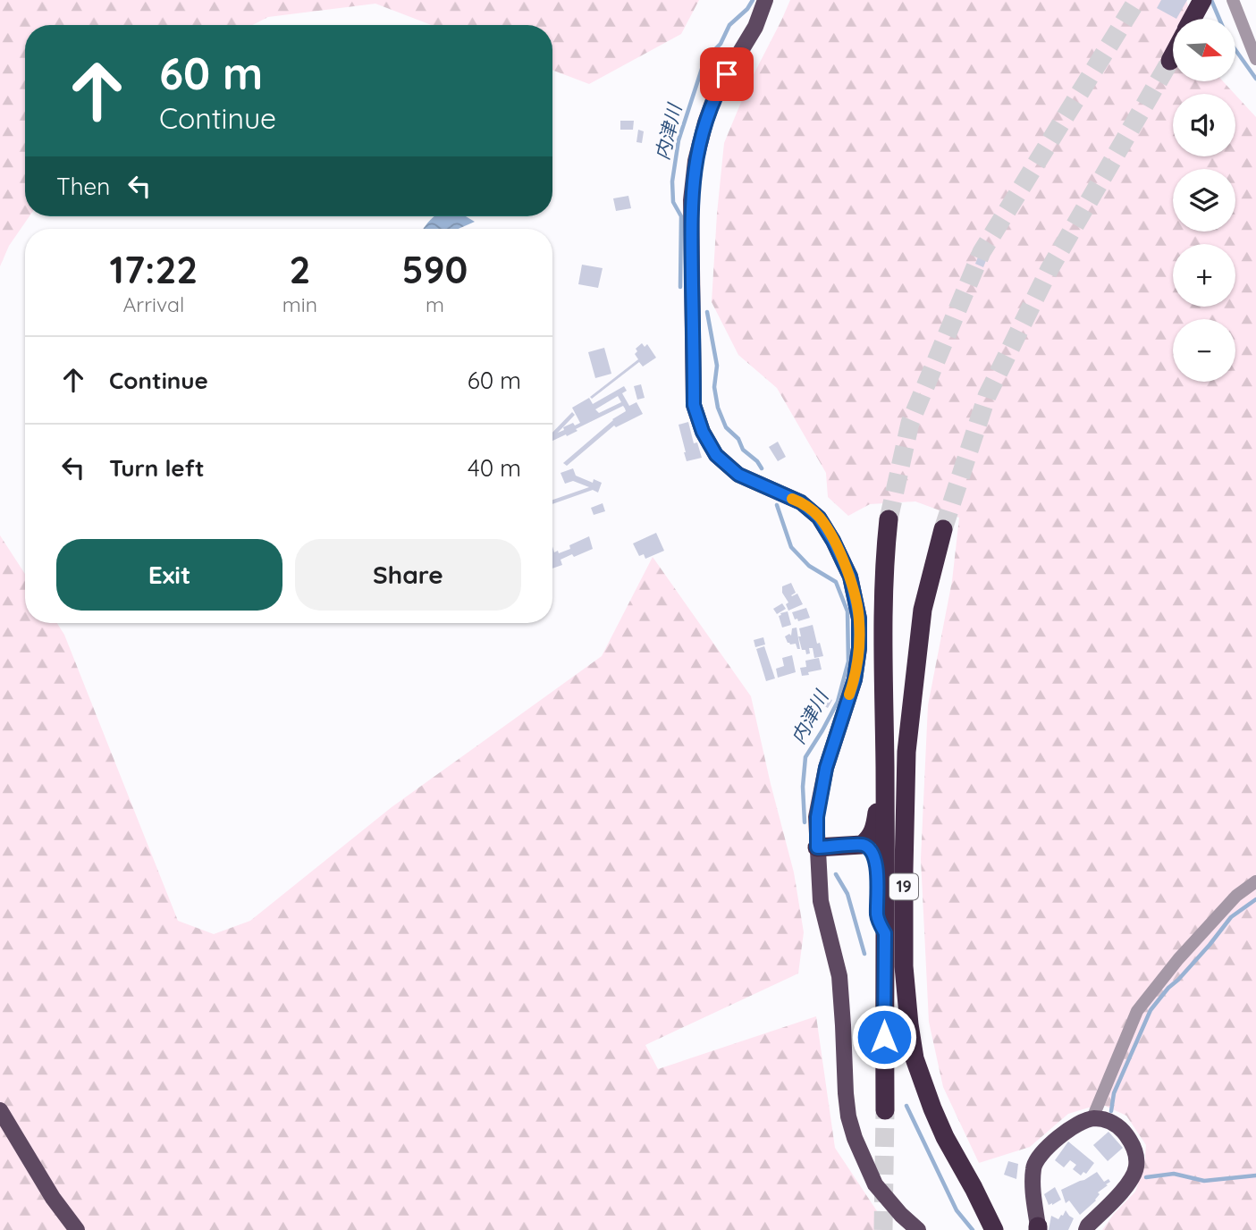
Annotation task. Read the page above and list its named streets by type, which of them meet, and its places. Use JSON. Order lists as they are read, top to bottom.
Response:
{
  "streets": {
    "highway": ["19"]
  },
  "water": ["内津川"],
  "north": "right",
  "page": {
    "map_buttons": ["+", "−"],
    "turn": ["60 m", "Continue"],
    "then": "Then",
    "eta": [
      "17:22",
      "Arrival",
      "2",
      "min",
      "590",
      "m"
    ],
    "list": [
      {
        "name": "Continue",
        "value": "60 m"
      },
      {
        "name": "Turn left",
        "value": "40 m"
      }
    ],
    "buttons": ["Exit", "Share"]
  }
}
